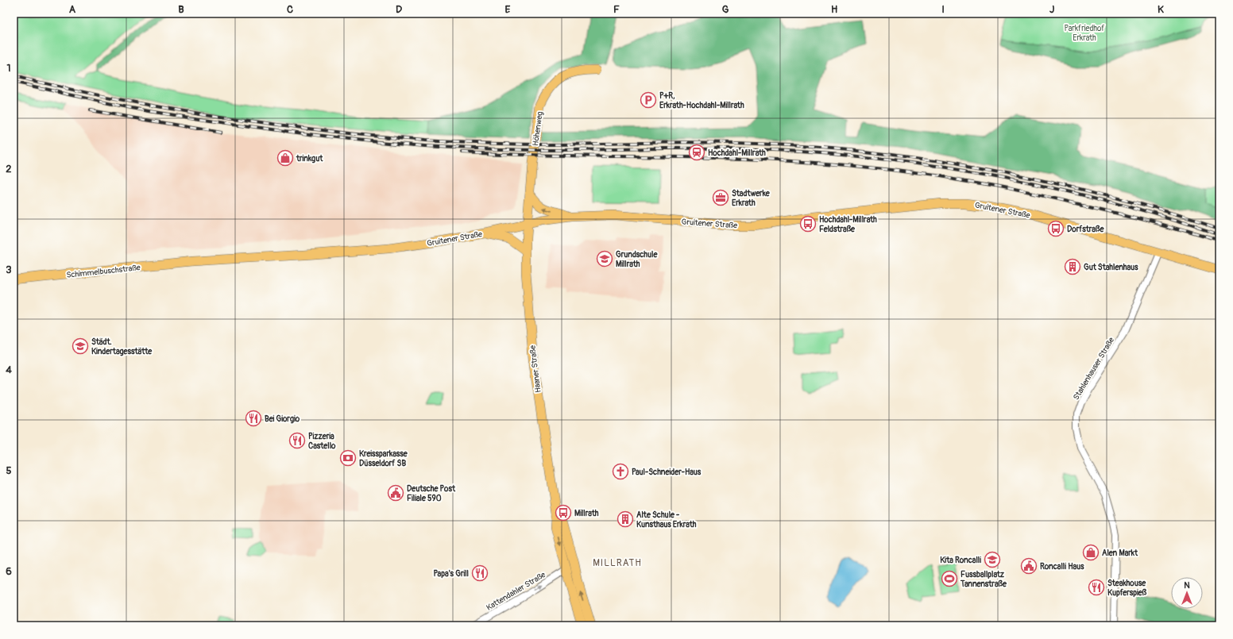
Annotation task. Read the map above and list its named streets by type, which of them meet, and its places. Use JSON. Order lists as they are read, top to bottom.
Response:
{
  "streets": {
    "main road": [
      "Höhenweg",
      "Gruitener Straße",
      "Schimmelbuschstraße",
      "Haaner Straße"
    ],
    "street": ["Stahlenhauser Straße", "Kattendahler Straße"]
  },
  "crossings": [
    ["Höhenweg", "Gruitener Straße"],
    ["Höhenweg", "Haaner Straße"],
    ["Gruitener Straße", "Schimmelbuschstraße"],
    ["Gruitener Straße", "Stahlenhauser Straße"],
    ["Gruitener Straße", "Haaner Straße"],
    ["Haaner Straße", "Kattendahler Straße"]
  ],
  "one_way": ["Kattendahler Straße"],
  "districts": ["MILLRATH"],
  "parks": ["Parkfriedhof Erkrath"],
  "places": {
    "parking": ["P+R, Erkrath-Hochdahl-Millrath"],
    "station": ["Hochdahl-Millrath"],
    "shop": ["trinkgut", "Alen Markt"],
    "office": ["Stadtwerke Erkrath"],
    "bus stop": ["Hochdahl-Millrath Feldstraße", "Dorfstraße", "Millrath"],
    "school or university": ["Grundschule Millrath", "Städt. Kindertagesstätte", "Kita Roncalli"],
    "building": ["Gut Stahlenhaus", "Alte Schule - Kunsthaus Erkrath"],
    "restaurant": [
      "Bei Giorgio",
      "Pizzeria Castello",
      "Papa's Grill",
      "Steakhouse Kupferspieß"
    ],
    "bank": ["Kreissparkasse Düsseldorf SB"],
    "church": ["Paul-Schneider-Haus"],
    "public building": ["Deutsche Post Filiale 590", "Roncalli Haus"],
    "sports": ["Fussballplatz Tannenstraße"]
  },
  "north": "top",
  "grid": {
    "columns": [
      "A",
      "B",
      "C",
      "D",
      "E",
      "F",
      "G",
      "H",
      "I",
      "J",
      "K"
    ],
    "rows": [
      "1",
      "2",
      "3",
      "4",
      "5",
      "6"
    ]
  }
}
